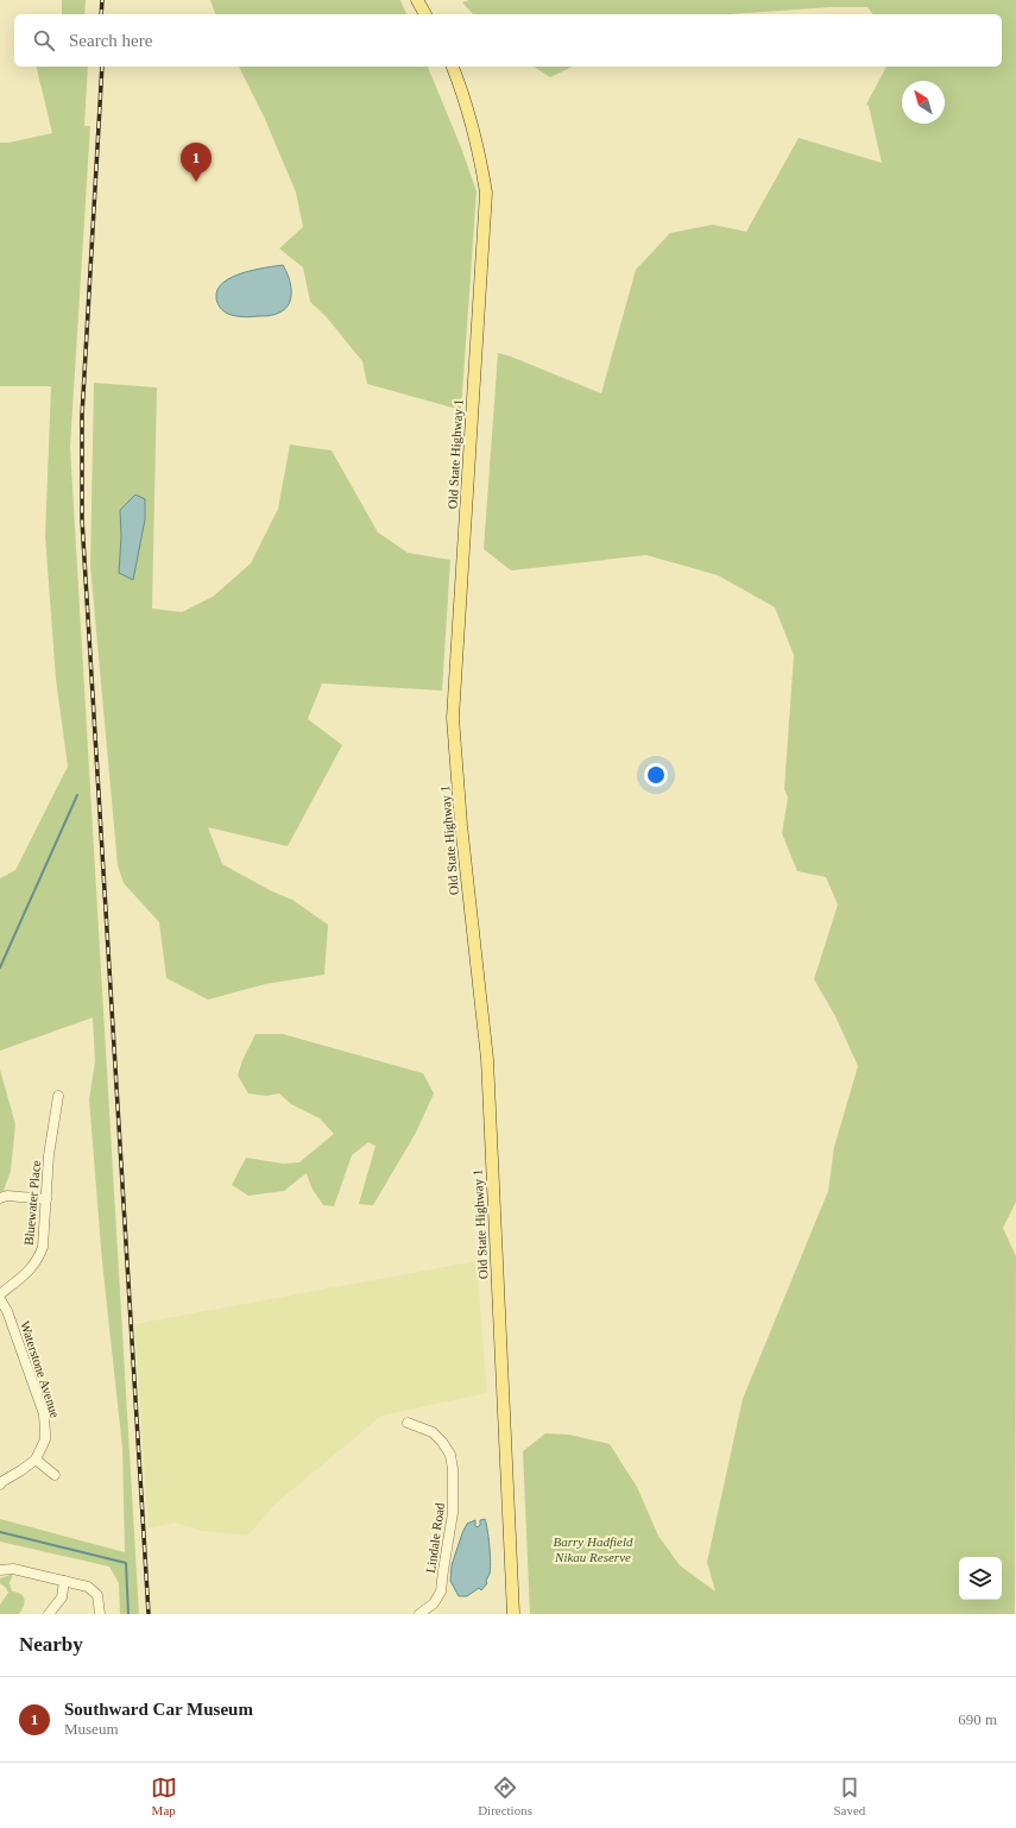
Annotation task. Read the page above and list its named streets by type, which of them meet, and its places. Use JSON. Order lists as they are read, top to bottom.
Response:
{
  "streets": {
    "main road": ["Old State Highway 1"],
    "street": ["Bluewater Place", "Waterstone Avenue", "Lindale Road"]
  },
  "parks": ["Barry Hadfield Nikau Reserve"],
  "north": "top left",
  "page": {
    "search": "Search here",
    "pins": "1",
    "heading": "Nearby",
    "list": [
      {
        "mark": "1",
        "name": "Southward Car Museum",
        "note": "Museum",
        "value": "690 m"
      }
    ],
    "nav": ["Map", "Directions", "Saved"]
  }
}
